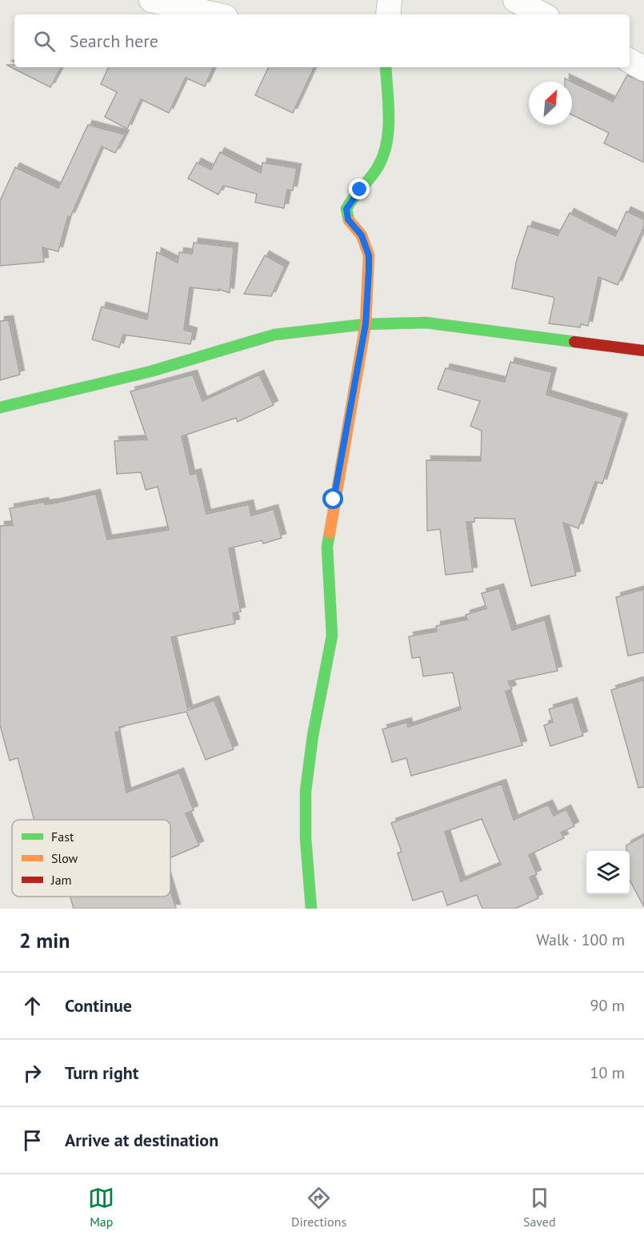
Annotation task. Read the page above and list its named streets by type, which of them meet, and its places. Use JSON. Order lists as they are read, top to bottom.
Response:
{
  "legend": ["Fast", "Slow", "Jam"],
  "north": "top right",
  "page": {
    "search": "Search here",
    "heading": ["2 min", "Walk · 100 m"],
    "list": [
      ["Continue", "90 m"],
      ["Turn right", "10 m"],
      "Arrive at destination"
    ],
    "nav": ["Map", "Directions", "Saved"]
  }
}
